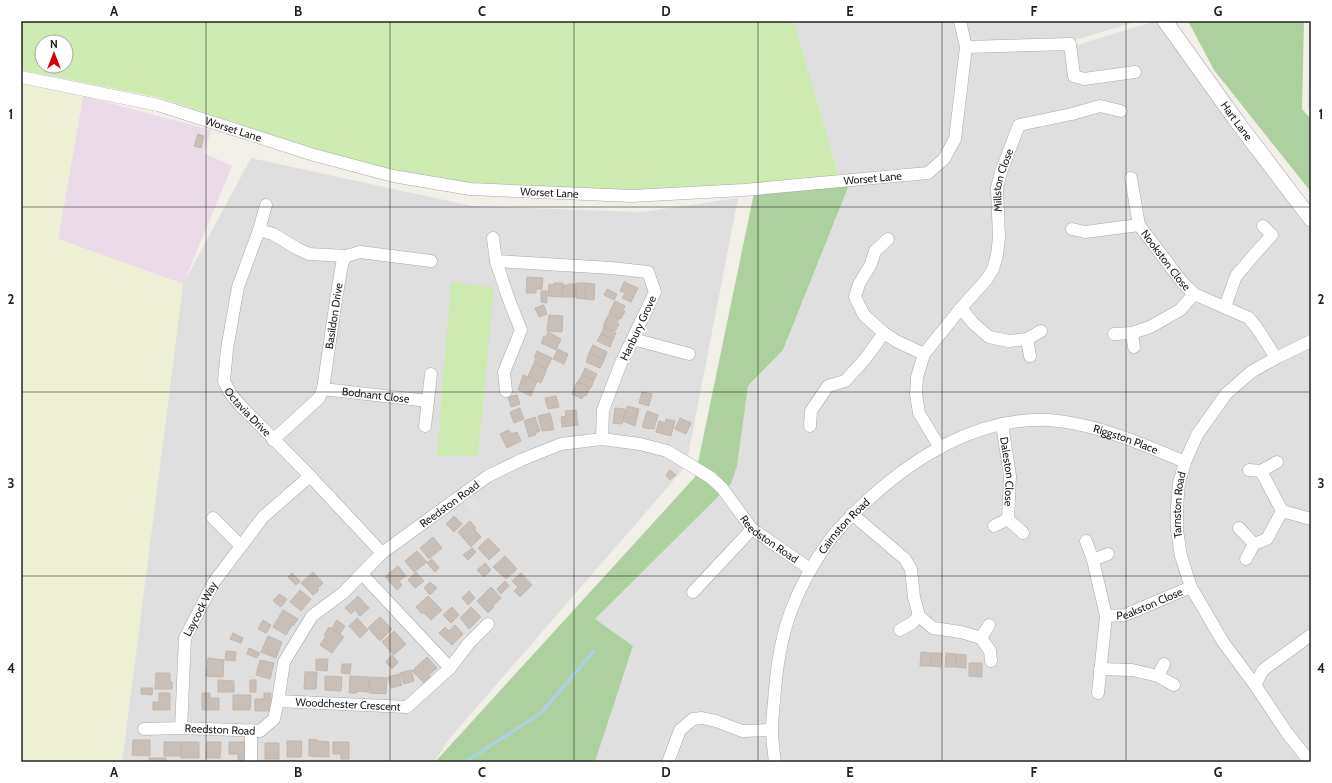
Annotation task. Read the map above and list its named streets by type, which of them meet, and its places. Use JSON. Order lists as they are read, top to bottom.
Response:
{
  "streets": {
    "street": [
      "Hart Lane",
      "Worset Lane",
      "Millston Close",
      "Nookston Close",
      "Basildon Drive",
      "Hanbury Grove",
      "Bodnant Close",
      "Octavia Drive",
      "Riggston Place",
      "Daleston Close",
      "Reedston Road",
      "Tarnston Road",
      "Cairnston Road",
      "Peakston Close",
      "Laycock Way",
      "Woodchester Crescent"
    ]
  },
  "crossings": [
    ["Millston Close", "Cairnston Road"],
    ["Nookston Close", "Tarnston Road"],
    ["Basildon Drive", "Bodnant Close"],
    ["Basildon Drive", "Octavia Drive"],
    ["Hanbury Grove", "Reedston Road"],
    ["Octavia Drive", "Reedston Road"],
    ["Octavia Drive", "Laycock Way"],
    ["Riggston Place", "Tarnston Road"],
    ["Riggston Place", "Cairnston Road"],
    ["Daleston Close", "Cairnston Road"],
    ["Reedston Road", "Cairnston Road"],
    ["Reedston Road", "Laycock Way"],
    ["Reedston Road", "Woodchester Crescent"],
    ["Tarnston Road", "Peakston Close"]
  ],
  "north": "top",
  "grid": {
    "columns": [
      "A",
      "B",
      "C",
      "D",
      "E",
      "F",
      "G"
    ],
    "rows": [
      "1",
      "2",
      "3",
      "4"
    ]
  }
}
